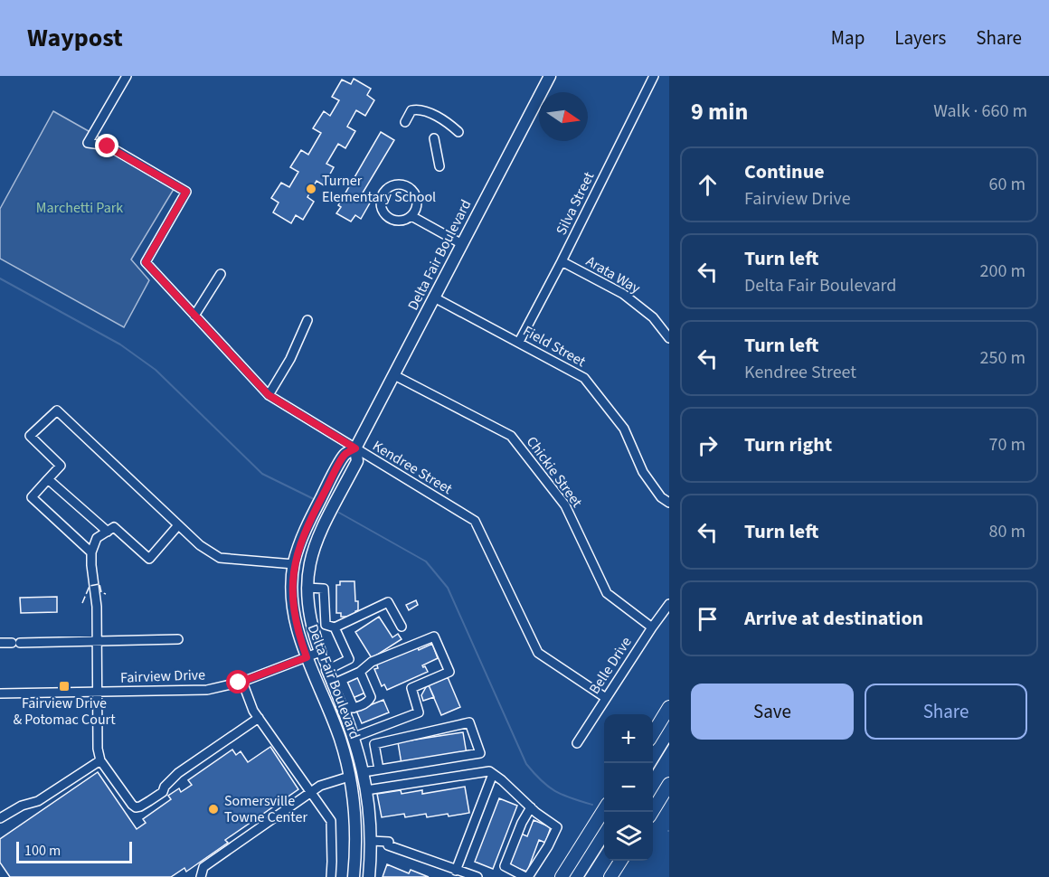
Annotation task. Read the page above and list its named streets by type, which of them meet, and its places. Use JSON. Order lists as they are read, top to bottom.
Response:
{
  "streets": {
    "main road": ["Delta Fair Boulevard"],
    "street": [
      "Silva Street",
      "Arata Way",
      "Field Street",
      "Kendree Street",
      "Chickie Street",
      "Belle Drive",
      "Fairview Drive"
    ]
  },
  "crossings": [
    ["Silva Street", "Arata Way"],
    ["Silva Street", "Field Street"],
    ["Delta Fair Boulevard", "Field Street"],
    ["Delta Fair Boulevard", "Kendree Street"],
    ["Delta Fair Boulevard", "Chickie Street"],
    ["Delta Fair Boulevard", "Fairview Drive"],
    ["Kendree Street", "Belle Drive"],
    ["Chickie Street", "Belle Drive"]
  ],
  "parks": ["Marchetti Park"],
  "places": {
    "other": ["Turner Elementary School", "Somersville Towne Center"],
    "transit": ["Fairview Drive & Potomac Court"]
  },
  "scale_bar": "100 m",
  "north": "right",
  "page": {
    "header": "Waypost",
    "nav": ["Map", "Layers", "Share"],
    "heading": ["9 min", "Walk · 660 m"],
    "list": [
      ["Continue", "Fairview Drive", "60 m"],
      ["Turn left", "Delta Fair Boulevard", "200 m"],
      ["Turn left", "Kendree Street", "250 m"],
      ["Turn right", "70 m"],
      ["Turn left", "80 m"],
      "Arrive at destination"
    ],
    "buttons": ["Save", "Share"],
    "map_buttons": ["+", "−"],
    "scale": "100 m"
  }
}
